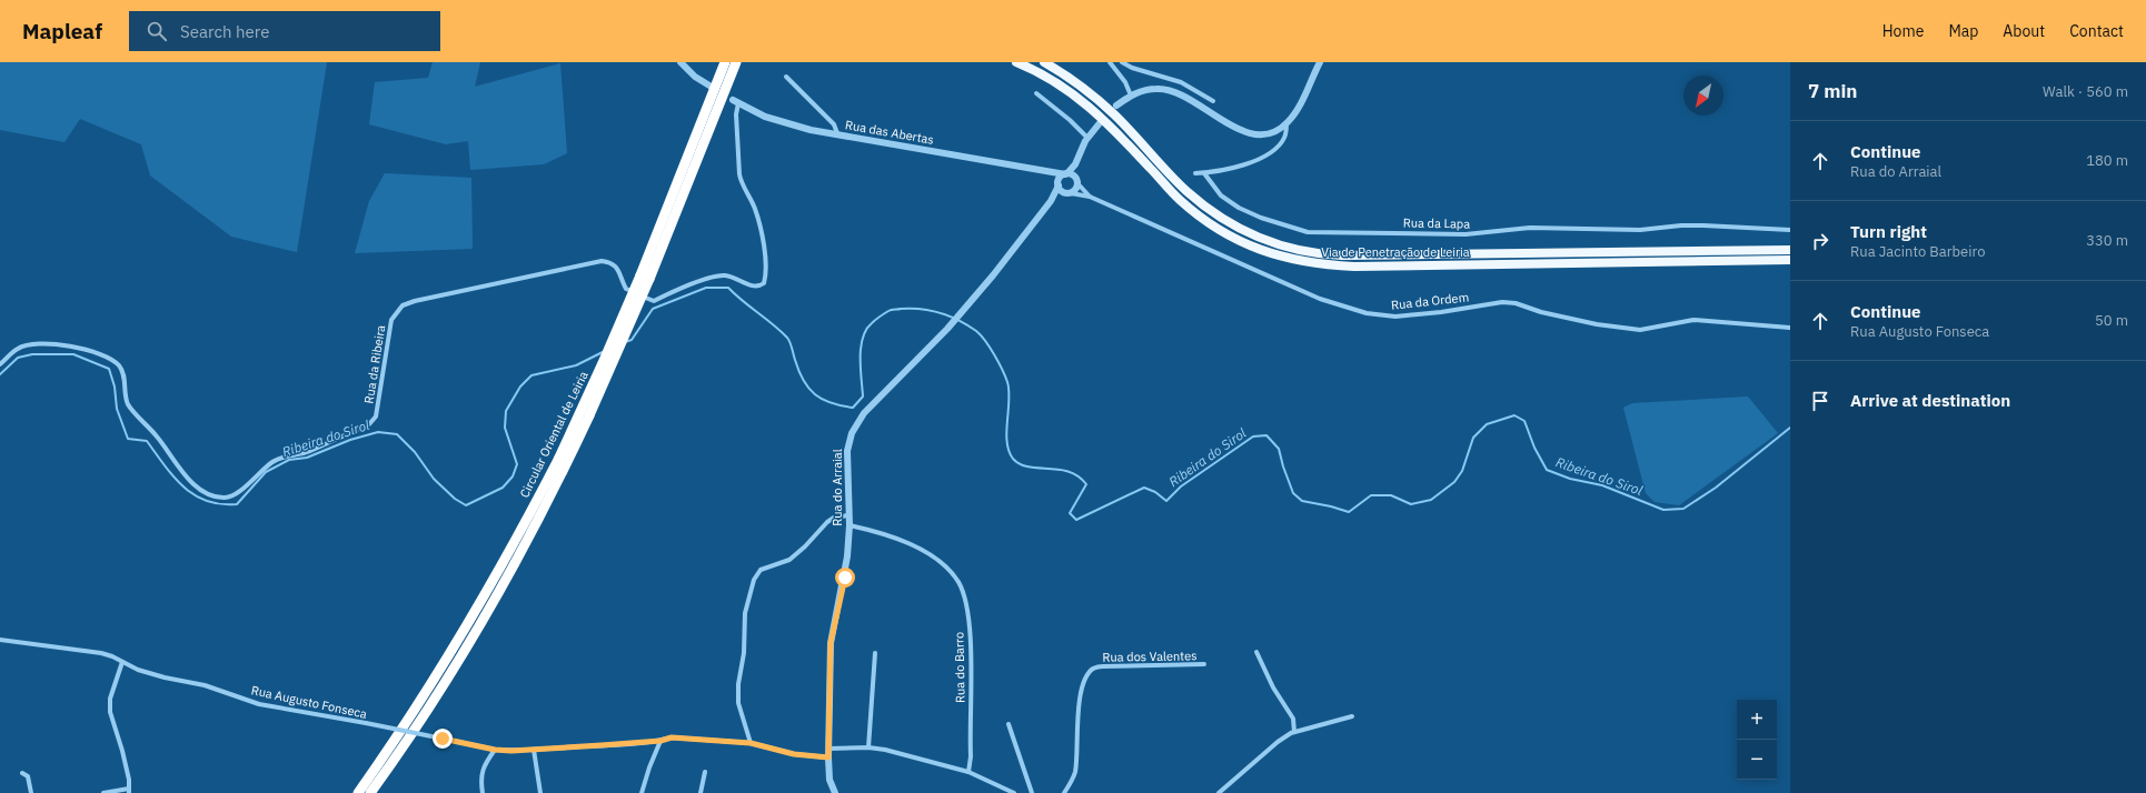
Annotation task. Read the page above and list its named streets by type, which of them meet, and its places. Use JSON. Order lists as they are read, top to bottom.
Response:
{
  "streets": {
    "highway": ["Via de Penetração de Leiria", "Circular Oriental de Leiria"],
    "street": [
      "Rua das Abertas",
      "Rua da Lapa",
      "Rua da Ordem",
      "Rua da Ribeira",
      "Rua do Arraial",
      "Rua dos Valentes",
      "Rua do Barro",
      "Rua Augusto Fonseca"
    ]
  },
  "crossings": [
    ["Rua das Abertas", "Rua da Ordem"],
    ["Rua das Abertas", "Rua da Ribeira"],
    ["Rua das Abertas", "Rua do Arraial"],
    ["Rua da Ordem", "Rua do Arraial"],
    ["Rua do Arraial", "Rua do Barro"],
    ["Rua do Arraial", "Rua Augusto Fonseca"]
  ],
  "water": ["Ribeira do Sirol"],
  "north": "bottom left",
  "page": {
    "header": "Mapleaf",
    "search": "Search here",
    "nav": [
      "Home",
      "Map",
      "About",
      "Contact"
    ],
    "heading": ["7 min", "Walk · 560 m"],
    "list": [
      ["Continue", "Rua do Arraial", "180 m"],
      ["Turn right", "Rua Jacinto Barbeiro", "330 m"],
      ["Continue", "Rua Augusto Fonseca", "50 m"],
      "Arrive at destination"
    ],
    "map_buttons": ["+", "−"]
  }
}
